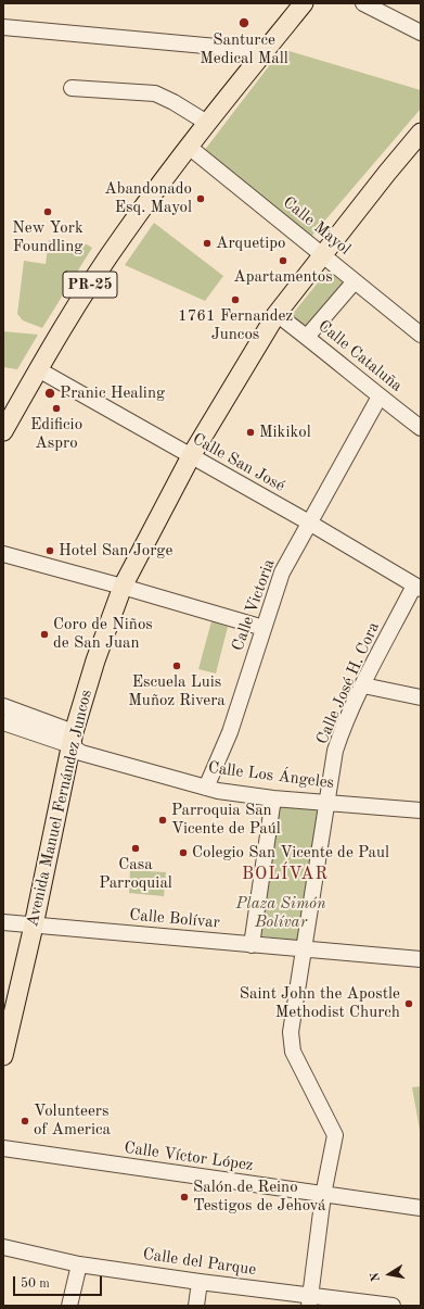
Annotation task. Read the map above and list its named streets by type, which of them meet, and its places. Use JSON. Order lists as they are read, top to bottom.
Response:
{
  "streets": {
    "main road": ["PR-25", "Avenida Manuel Fernández Juncos"],
    "street": [
      "Calle Mayol",
      "Calle Cataluña",
      "Calle San José",
      "Calle Victoria",
      "Calle José H. Cora",
      "Calle Los Ángeles",
      "Calle Bolívar",
      "Calle Víctor López",
      "Calle del Parque"
    ]
  },
  "crossings": [
    ["Calle Mayol", "PR-25"],
    ["Calle Mayol", "Avenida Manuel Fernández Juncos"],
    ["PR-25", "Calle San José"],
    ["Calle Cataluña", "Calle Victoria"],
    ["Calle Cataluña", "Avenida Manuel Fernández Juncos"],
    ["Calle San José", "Calle Victoria"],
    ["Calle San José", "Calle José H. Cora"],
    ["Calle San José", "Avenida Manuel Fernández Juncos"],
    ["Calle Victoria", "Calle Los Ángeles"],
    ["Calle José H. Cora", "Calle Los Ángeles"],
    ["Calle José H. Cora", "Calle Bolívar"],
    ["Calle José H. Cora", "Calle Víctor López"],
    ["Calle José H. Cora", "Calle del Parque"],
    ["Calle Los Ángeles", "Avenida Manuel Fernández Juncos"],
    ["Avenida Manuel Fernández Juncos", "Calle Bolívar"]
  ],
  "districts": ["BOLÍVAR"],
  "parks": ["Plaza Simón Bolívar"],
  "places": [
    "Santurce Medical Mall",
    "Abandonado Esq. Mayol",
    "New York Foundling",
    "Arquetipo",
    "Apartamentos",
    "1761 Fernandez Juncos",
    "Pranic Healing",
    "Edificio Aspro",
    "Mikikol",
    "Hotel San Jorge",
    "Coro de Niños de San Juan",
    "Escuela Luis Muñoz Rivera",
    "Parroquia San Vicente de Paúl",
    "Casa Parroquial",
    "Colegio San Vicente de Paul",
    "Saint John the Apostle Methodist Church",
    "Volunteers of America",
    "Salón de Reino Testigos de Jehová"
  ],
  "scale_bar": "50 m",
  "north": "left"
}
